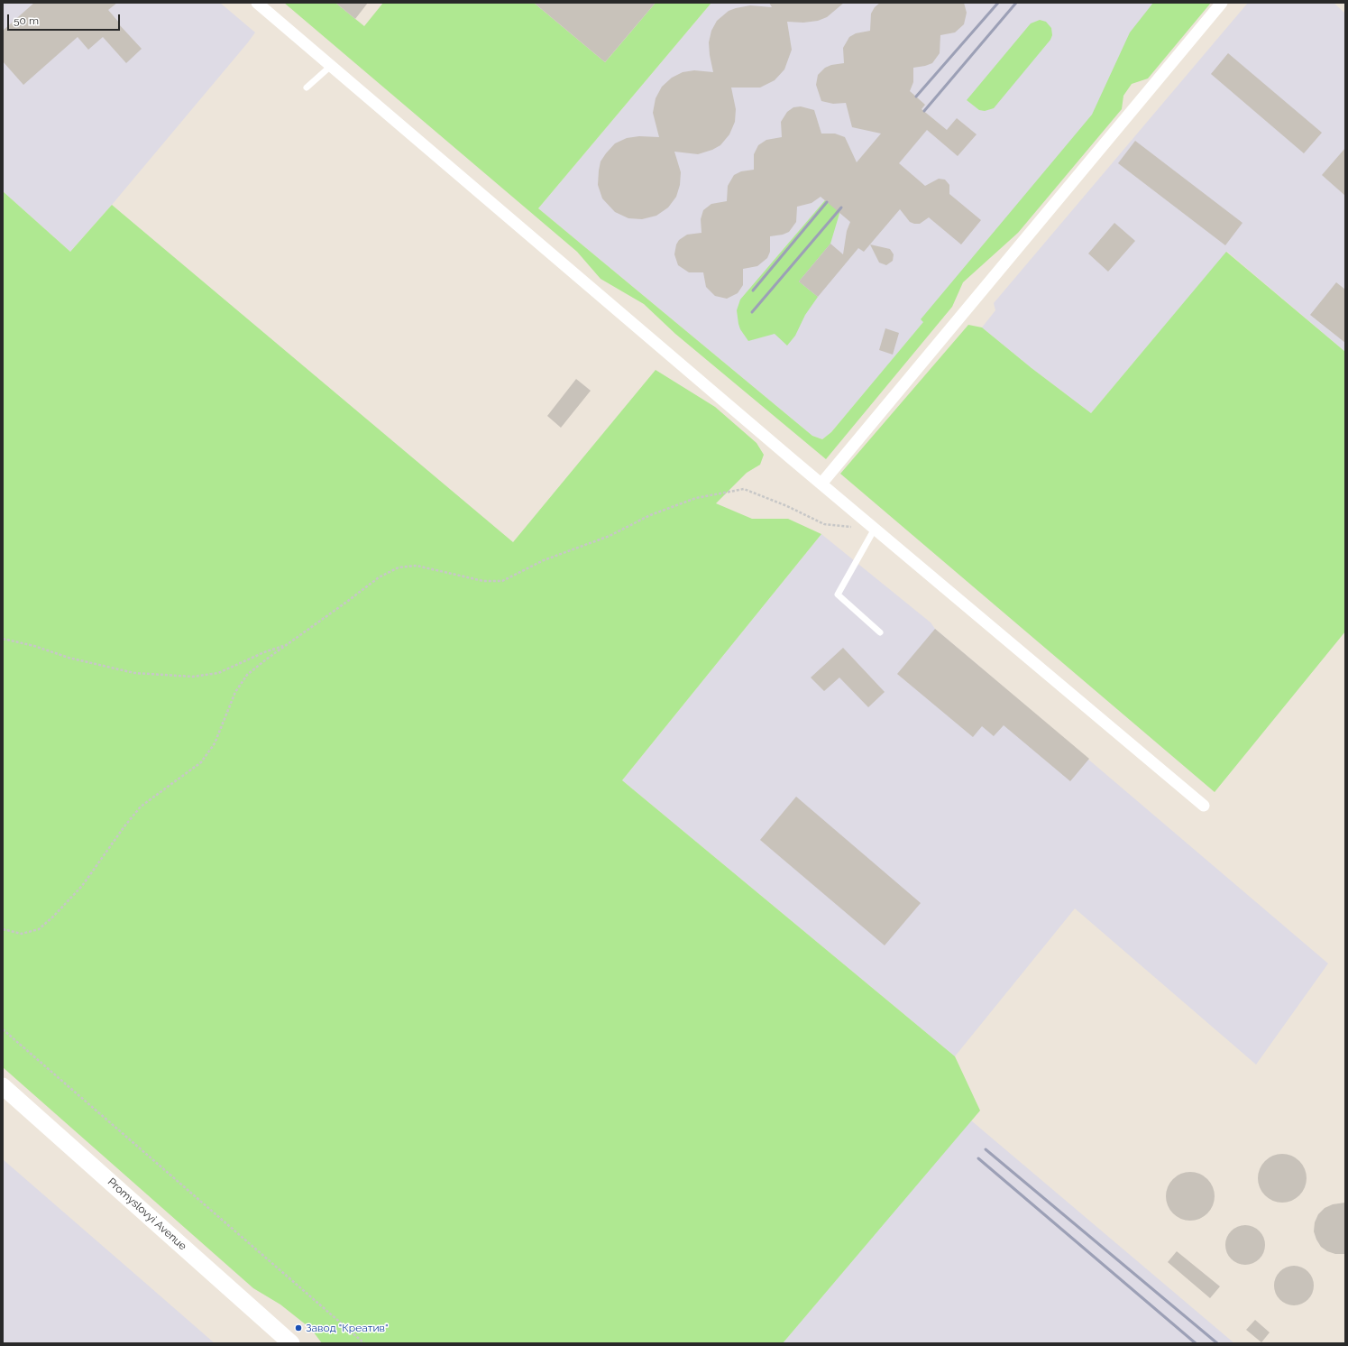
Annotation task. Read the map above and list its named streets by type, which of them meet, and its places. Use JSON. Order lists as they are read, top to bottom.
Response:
{
  "streets": {
    "street": ["Promyslovyi Avenue"]
  },
  "places": ["Завод \"Креатив\""],
  "scale_bar": "50 m"
}
